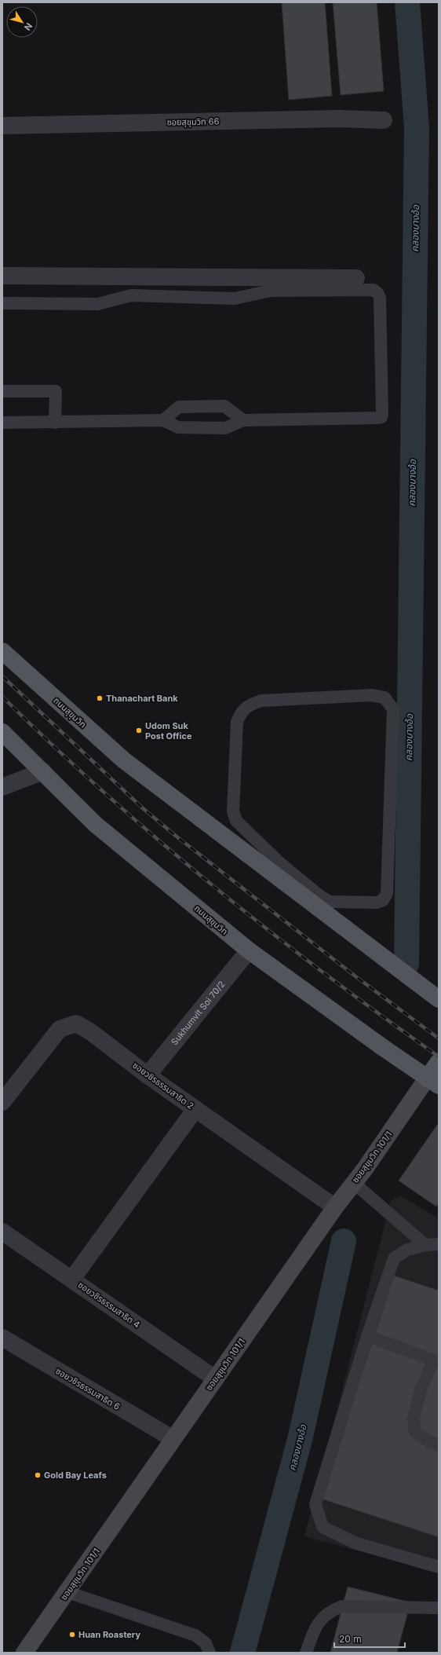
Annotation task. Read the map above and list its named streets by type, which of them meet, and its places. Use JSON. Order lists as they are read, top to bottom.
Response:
{
  "streets": {
    "main road": ["ถนนสุขุมวิท"],
    "street": [
      "ซอยสุขุมวิท 66",
      "Sukhumvit Soi 70/2",
      "ซอยวชิรธรรมสาธิต 2",
      "ซอยสุขุมวิท 101/1",
      "ซอยวชิรธรรมสาธิต 4",
      "ซอยวชิรธรรมสาธิต 6"
    ]
  },
  "crossings": [
    ["ถนนสุขุมวิท", "Sukhumvit Soi 70/2"],
    ["ถนนสุขุมวิท", "ซอยสุขุมวิท 101/1"],
    ["Sukhumvit Soi 70/2", "ซอยวชิรธรรมสาธิต 2"],
    ["ซอยวชิรธรรมสาธิต 2", "ซอยสุขุมวิท 101/1"],
    ["ซอยสุขุมวิท 101/1", "ซอยวชิรธรรมสาธิต 4"],
    ["ซอยสุขุมวิท 101/1", "ซอยวชิรธรรมสาธิต 6"]
  ],
  "water": ["คลองบางอ้อ"],
  "places": [
    "Thanachart Bank",
    "Udom Suk Post Office",
    "Gold Bay Leafs",
    "Huan Roastery"
  ],
  "scale_bar": "20 m",
  "north": "bottom right"
}
